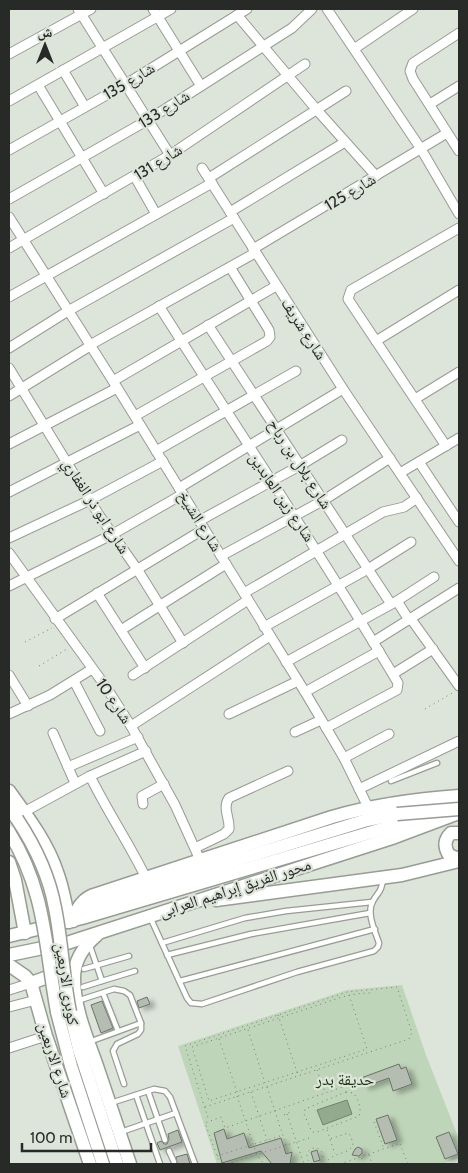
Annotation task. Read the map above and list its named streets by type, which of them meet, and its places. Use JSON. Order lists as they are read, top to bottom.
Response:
{
  "streets": {
    "main road": ["محور الفريق إبراهيم العرابى", "كوبرى الاربعين", "شارع الاربعين"],
    "street": [
      "شارع 135",
      "شارع 133",
      "شارع 131",
      "شارع 125",
      "شارع شريف",
      "شارع بلال بن رباح",
      "شارع زين العابدين",
      "شارع ابو ذر الغفاري",
      "شارع الشيخ",
      "شارع 10"
    ]
  },
  "crossings": [
    ["شارع 131", "شارع الشيخ"],
    ["شارع 125", "شارع شريف"],
    ["شارع 125", "شارع زين العابدين"],
    ["شارع 125", "شارع ابو ذر الغفاري"],
    ["شارع 125", "شارع الشيخ"],
    ["شارع زين العابدين", "شارع الشيخ"]
  ],
  "parks": ["حديقة بدر"],
  "scale_bar": "100 m",
  "north": "top"
}
